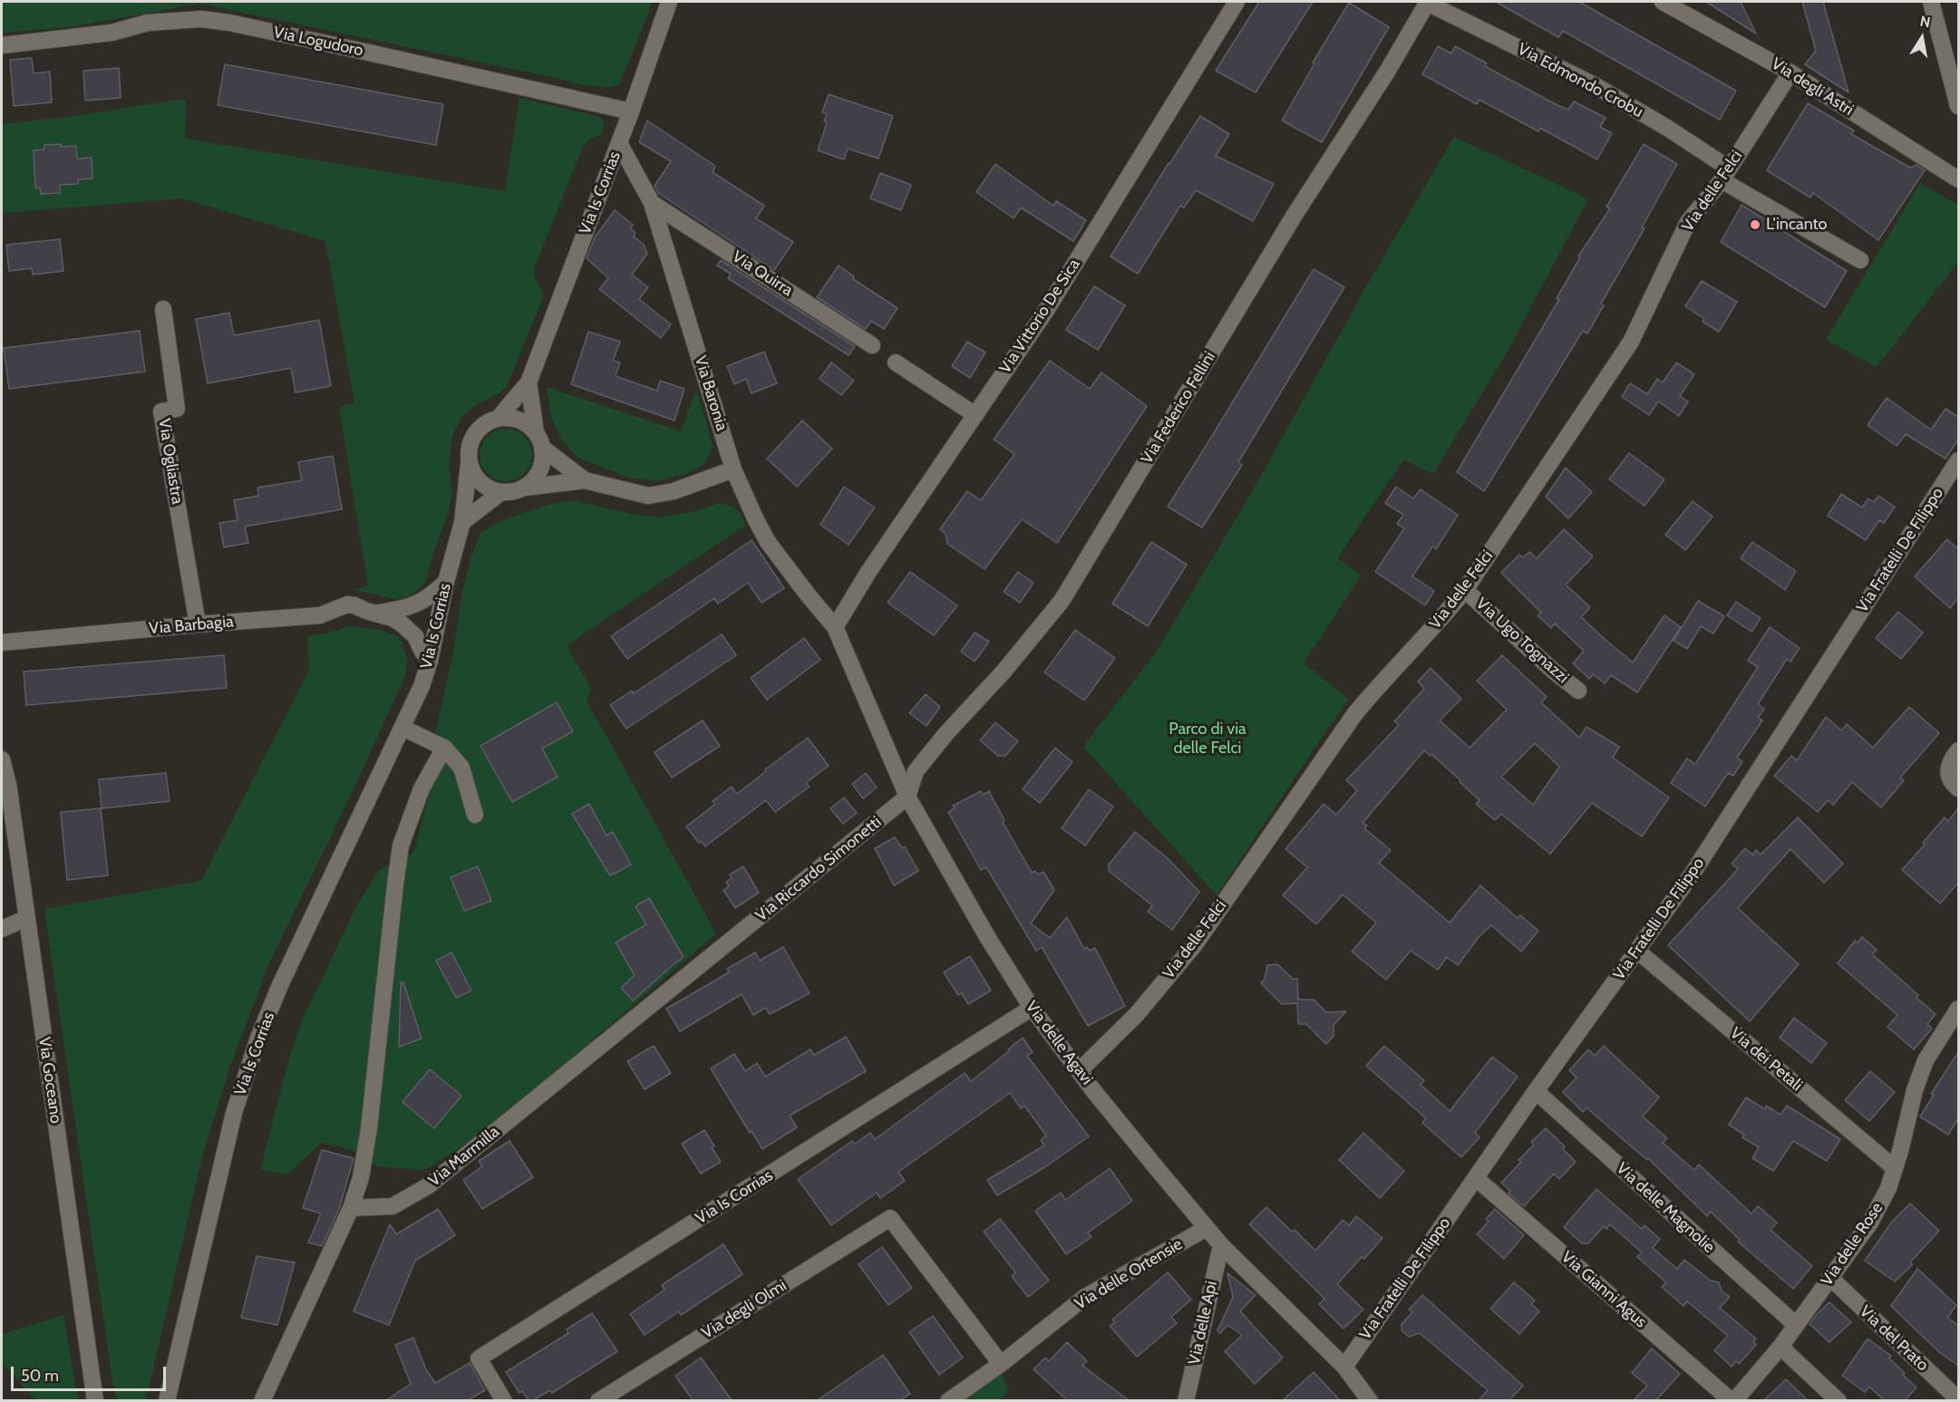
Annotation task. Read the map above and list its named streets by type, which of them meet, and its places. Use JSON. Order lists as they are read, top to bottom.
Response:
{
  "streets": {
    "street": [
      "Via Logudoro",
      "Via Edmondo Crobu",
      "Via degli Astri",
      "Via delle Felci",
      "Via Is Corrias",
      "Via Quirra",
      "Via Vittorio De Sica",
      "Via Baronia",
      "Via Federico Fellini",
      "Via Ogliastra",
      "Via Fratelli De Filippo",
      "Via Barbagia",
      "Via Ugo Tognazzi",
      "Via Riccardo Simonetti",
      "Via delle Agavi",
      "Via dei Petali",
      "Via Goceano",
      "Via Marmilla",
      "Via delle Magnolie",
      "Via delle Rose",
      "Via delle Ortensie",
      "Via Gianni Agus",
      "Via degli Olmi",
      "Via delle Api",
      "Via del Prato"
    ]
  },
  "crossings": [
    ["Via Logudoro", "Via Is Corrias"],
    ["Via Edmondo Crobu", "Via delle Felci"],
    ["Via Edmondo Crobu", "Via Federico Fellini"],
    ["Via degli Astri", "Via delle Felci"],
    ["Via delle Felci", "Via Ugo Tognazzi"],
    ["Via delle Felci", "Via delle Agavi"],
    ["Via Is Corrias", "Via Baronia"],
    ["Via Is Corrias", "Via Barbagia"],
    ["Via Is Corrias", "Via delle Agavi"],
    ["Via Quirra", "Via Baronia"],
    ["Via Vittorio De Sica", "Via Baronia"],
    ["Via Vittorio De Sica", "Via delle Agavi"],
    ["Via Baronia", "Via delle Agavi"],
    ["Via Federico Fellini", "Via Riccardo Simonetti"],
    ["Via Federico Fellini", "Via delle Agavi"],
    ["Via Ogliastra", "Via Barbagia"],
    ["Via Fratelli De Filippo", "Via delle Agavi"],
    ["Via Fratelli De Filippo", "Via dei Petali"],
    ["Via Fratelli De Filippo", "Via delle Magnolie"],
    ["Via Fratelli De Filippo", "Via Gianni Agus"],
    ["Via Riccardo Simonetti", "Via delle Agavi"],
    ["Via Riccardo Simonetti", "Via Marmilla"],
    ["Via delle Agavi", "Via delle Ortensie"],
    ["Via delle Agavi", "Via delle Api"],
    ["Via dei Petali", "Via delle Rose"],
    ["Via delle Magnolie", "Via delle Rose"],
    ["Via delle Rose", "Via Gianni Agus"],
    ["Via delle Rose", "Via del Prato"],
    ["Via delle Ortensie", "Via degli Olmi"]
  ],
  "parks": ["Parco di via delle Felci"],
  "places": ["L'incanto"],
  "scale_bar": "50 m",
  "north": "top"
}
